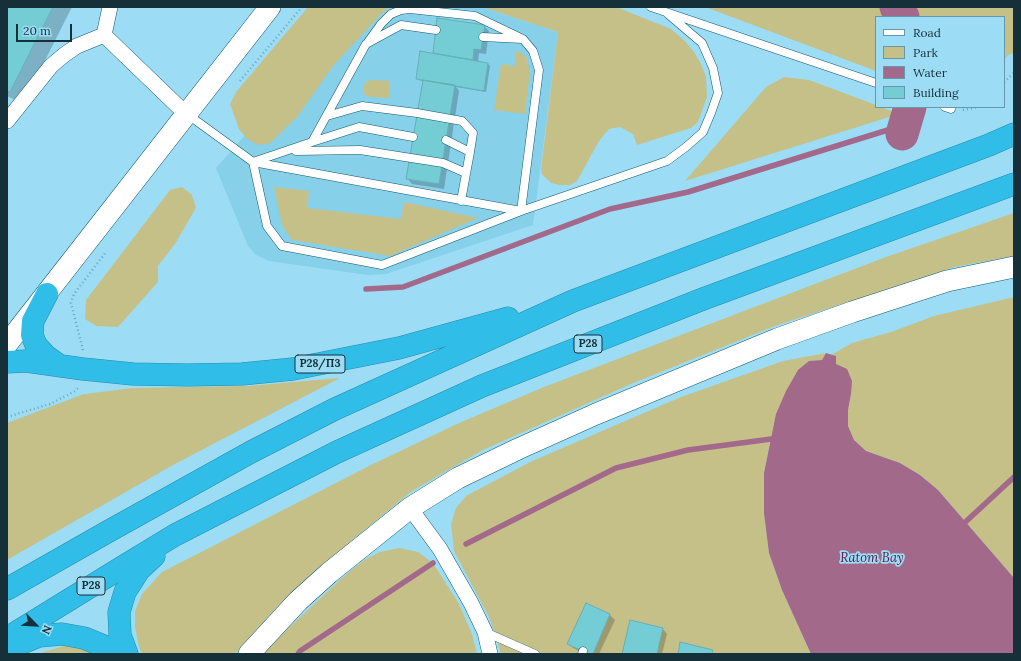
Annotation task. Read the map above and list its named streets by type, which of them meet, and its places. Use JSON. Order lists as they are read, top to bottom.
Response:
{
  "streets": {
    "highway": ["Р28", "Р28/П3"]
  },
  "water": ["Ratom Bay"],
  "legend": [
    "Road",
    "Park",
    "Water",
    "Building"
  ],
  "scale_bar": "20 m",
  "north": "bottom right"
}
